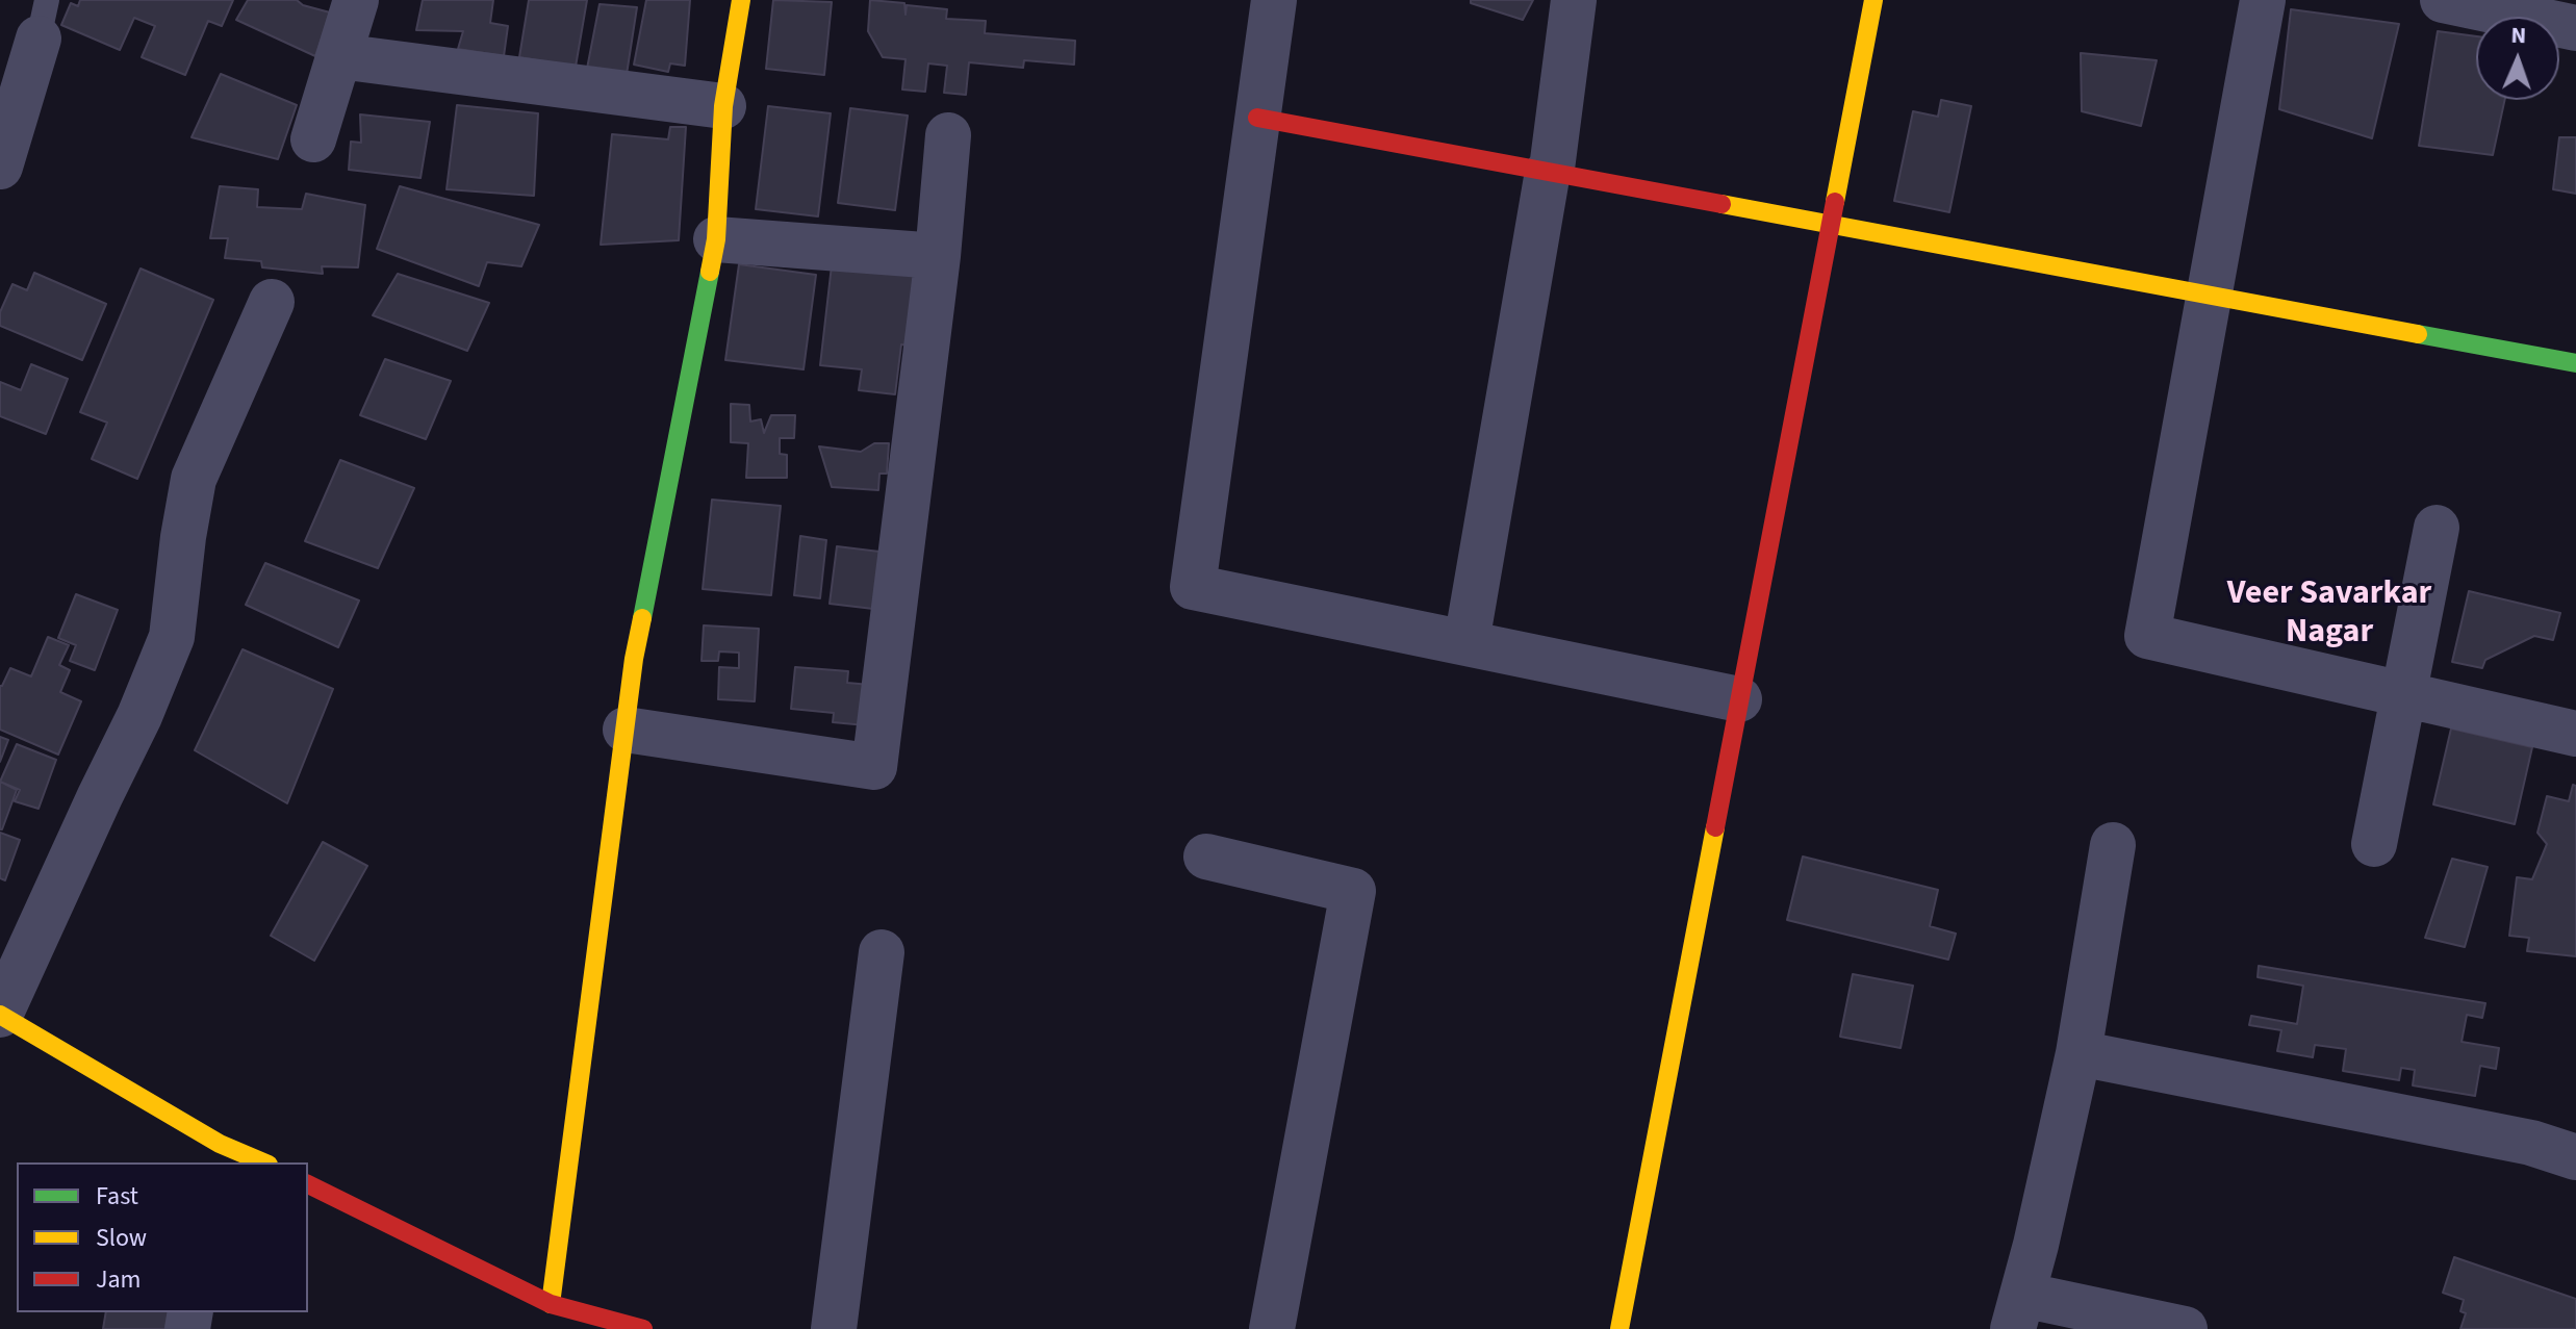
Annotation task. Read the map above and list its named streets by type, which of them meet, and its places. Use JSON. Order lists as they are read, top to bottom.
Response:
{
  "districts": ["Veer Savarkar Nagar"],
  "legend": ["Fast", "Slow", "Jam"],
  "north": "top"
}
